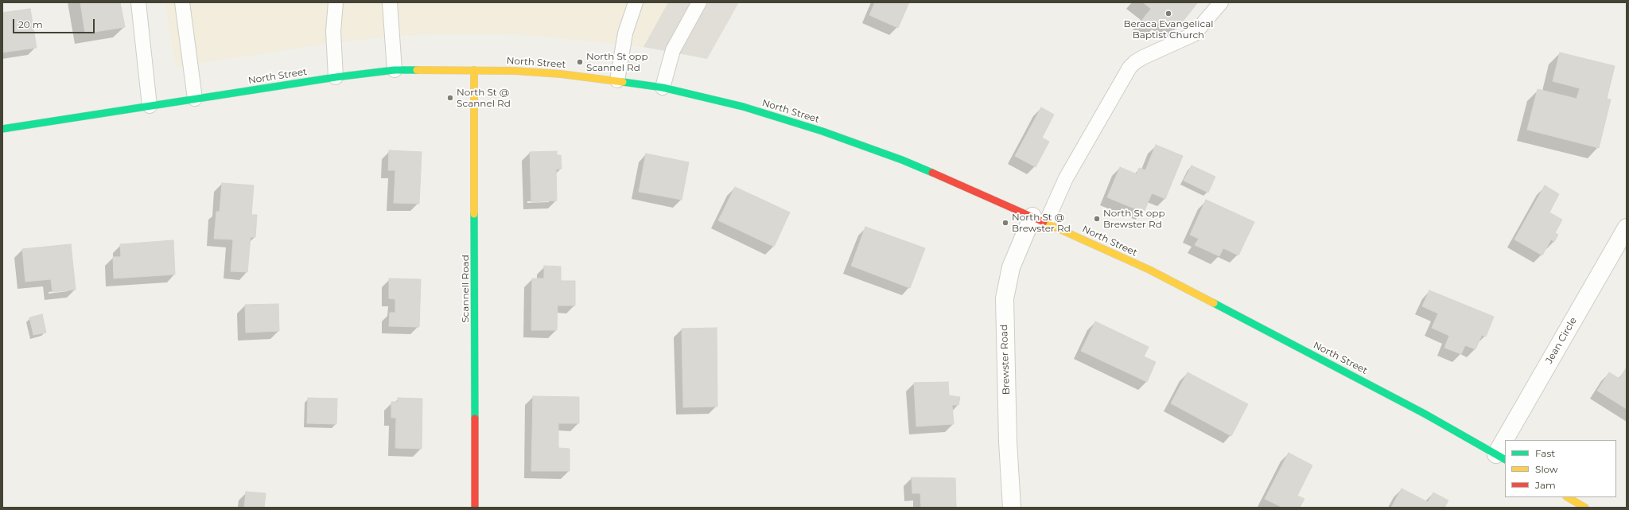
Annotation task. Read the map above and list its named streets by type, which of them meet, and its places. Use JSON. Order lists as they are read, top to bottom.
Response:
{
  "streets": {
    "main road": ["North Street", "Scannell Road"],
    "street": ["Jean Circle", "Brewster Road"]
  },
  "crossings": [
    ["North Street", "Scannell Road"],
    ["North Street", "Jean Circle"],
    ["North Street", "Brewster Road"]
  ],
  "places": [
    "Beraca Evangelical Baptist Church",
    "North St opp Scannel Rd",
    "North St @ Scannel Rd",
    "North St opp Brewster Rd",
    "North St @ Brewster Rd"
  ],
  "legend": ["Fast", "Slow", "Jam"],
  "scale_bar": "20 m"
}
